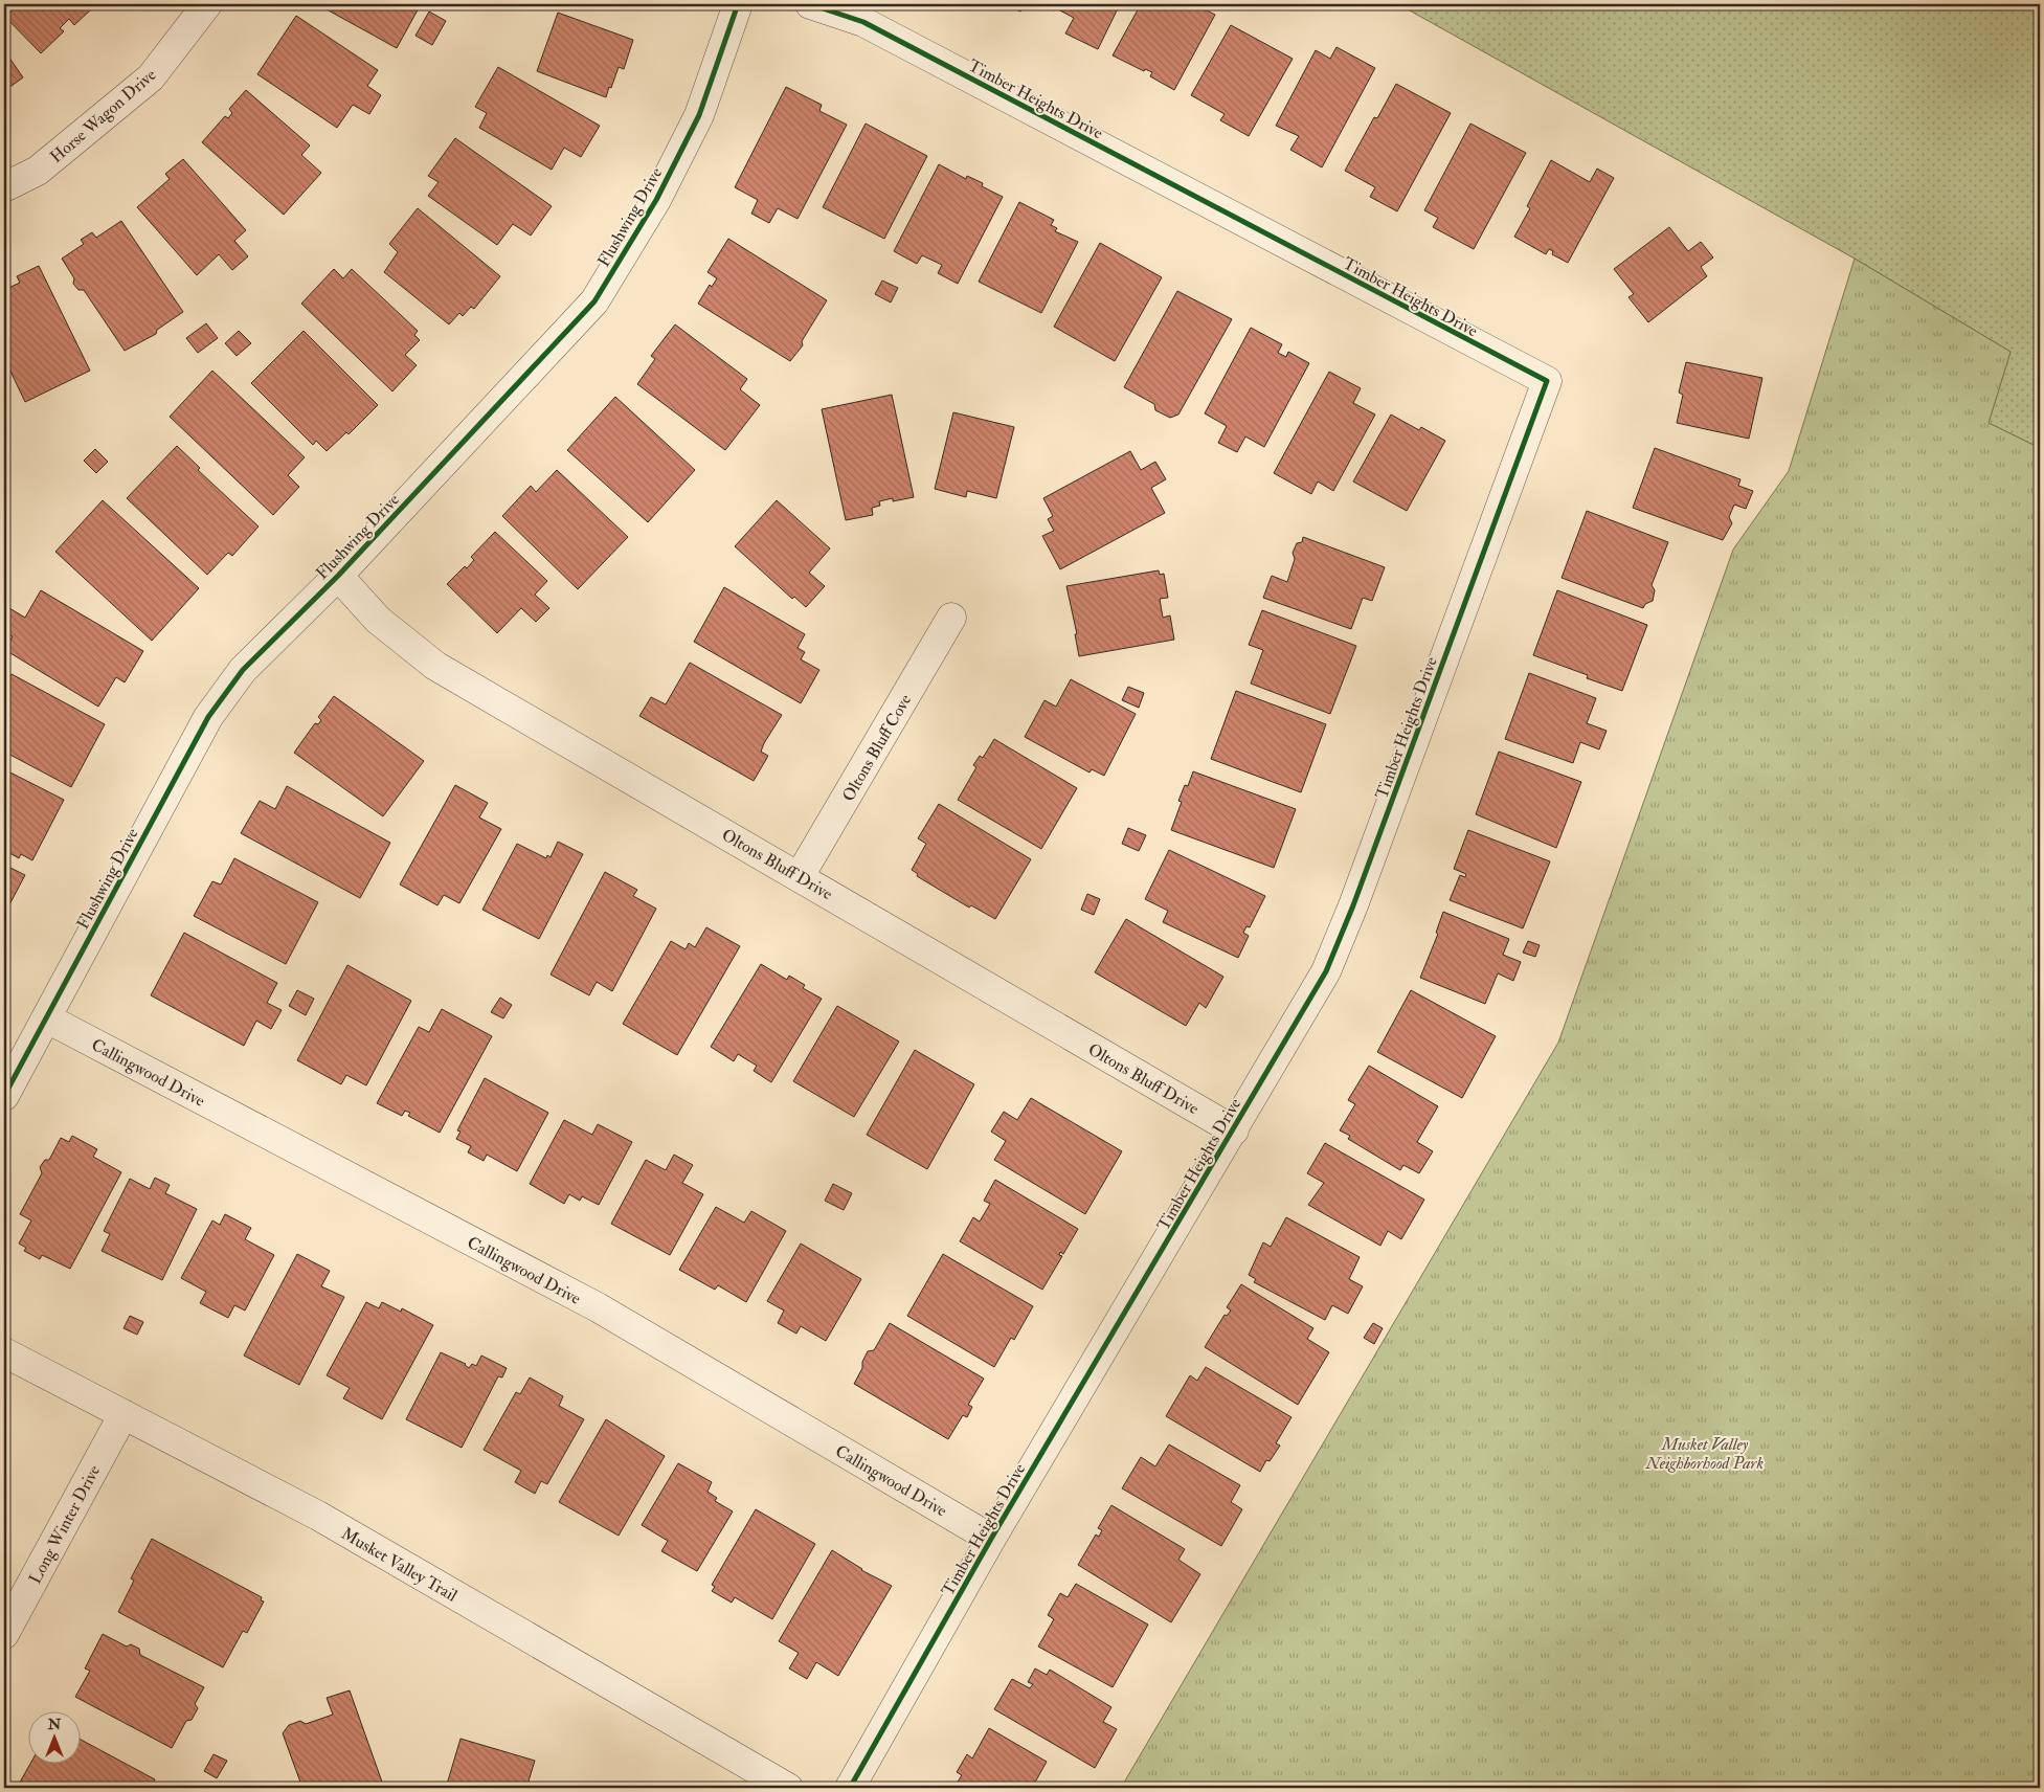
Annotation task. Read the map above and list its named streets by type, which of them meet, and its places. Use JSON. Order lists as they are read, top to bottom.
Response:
{
  "streets": {
    "street": [
      "Timber Heights Drive",
      "Horse Wagon Drive",
      "Flushwing Drive",
      "Oltons Bluff Cove",
      "Oltons Bluff Drive",
      "Callingwood Drive",
      "Long Winter Drive",
      "Musket Valley Trail"
    ]
  },
  "crossings": [
    ["Timber Heights Drive", "Oltons Bluff Drive"],
    ["Timber Heights Drive", "Callingwood Drive"],
    ["Flushwing Drive", "Oltons Bluff Drive"],
    ["Flushwing Drive", "Callingwood Drive"],
    ["Oltons Bluff Cove", "Oltons Bluff Drive"],
    ["Long Winter Drive", "Musket Valley Trail"]
  ],
  "parks": ["Musket Valley Neighborhood Park"],
  "north": "top"
}
